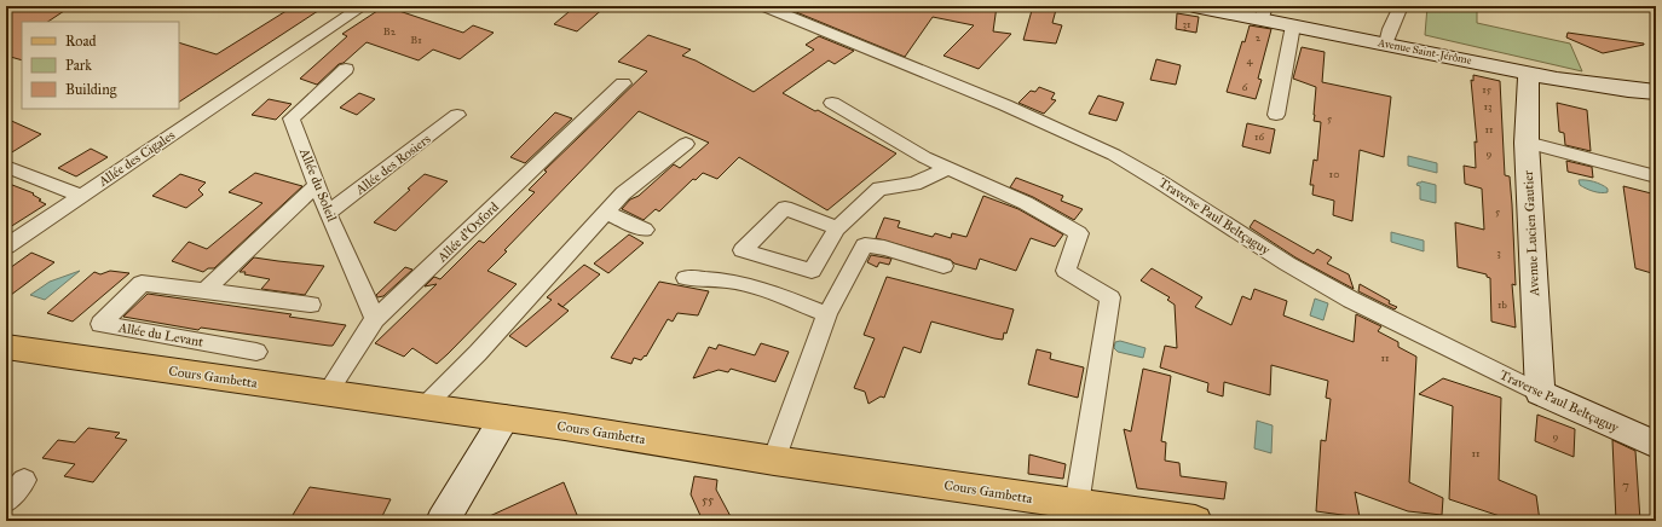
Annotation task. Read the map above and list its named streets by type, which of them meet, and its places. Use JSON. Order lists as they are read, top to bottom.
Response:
{
  "streets": {
    "main road": ["Cours Gambetta"],
    "street": [
      "Avenue Saint-Jérôme",
      "Allée des Cigales",
      "Allée des Rosiers",
      "Allée du Soleil",
      "Traverse Paul Beltçaguy",
      "Allée d'Oxford",
      "Avenue Lucien Gautier",
      "Allée du Levant"
    ]
  },
  "crossings": [
    ["Avenue Saint-Jérôme", "Avenue Lucien Gautier"],
    ["Allée des Rosiers", "Allée du Soleil"],
    ["Allée du Soleil", "Allée d'Oxford"],
    ["Traverse Paul Beltçaguy", "Avenue Lucien Gautier"],
    ["Allée d'Oxford", "Cours Gambetta"]
  ],
  "house_numbers": [
    "31",
    "B2",
    "2",
    "B1",
    "4",
    "6",
    "15",
    "13",
    "5",
    "11",
    "16",
    "9",
    "10",
    "5",
    "3",
    "1b",
    "11",
    "9",
    "11",
    "7",
    "55"
  ],
  "legend": ["Road", "Park", "Building"]
}
